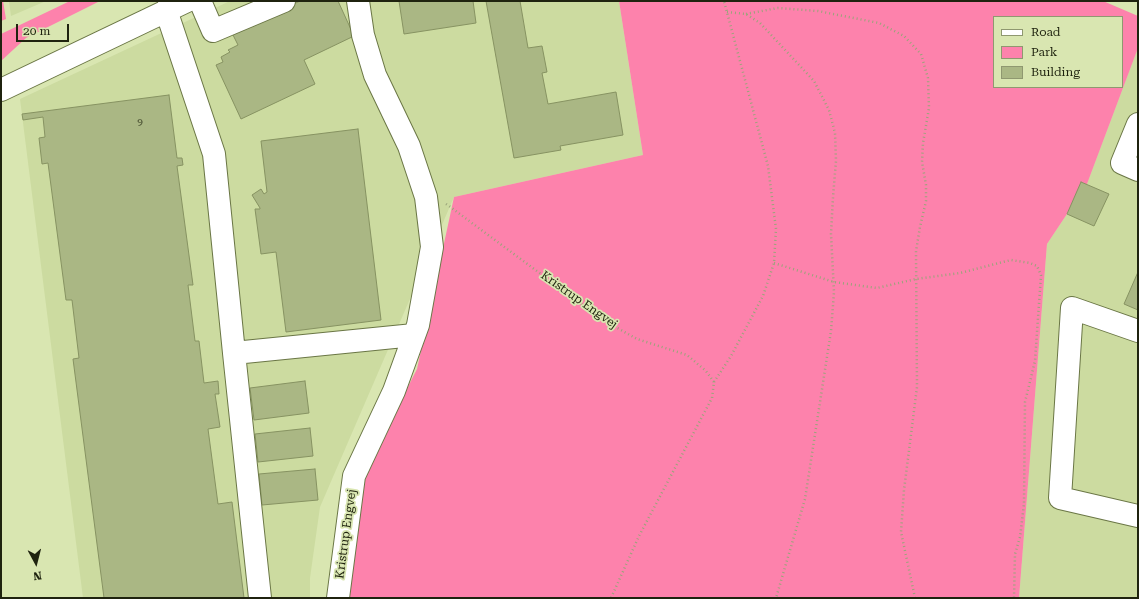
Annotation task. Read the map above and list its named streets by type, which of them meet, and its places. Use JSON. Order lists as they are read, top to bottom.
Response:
{
  "streets": {
    "street": ["Kristrup Engvej"]
  },
  "house_numbers": ["9"],
  "legend": ["Road", "Park", "Building"],
  "scale_bar": "20 m",
  "north": "bottom"
}
